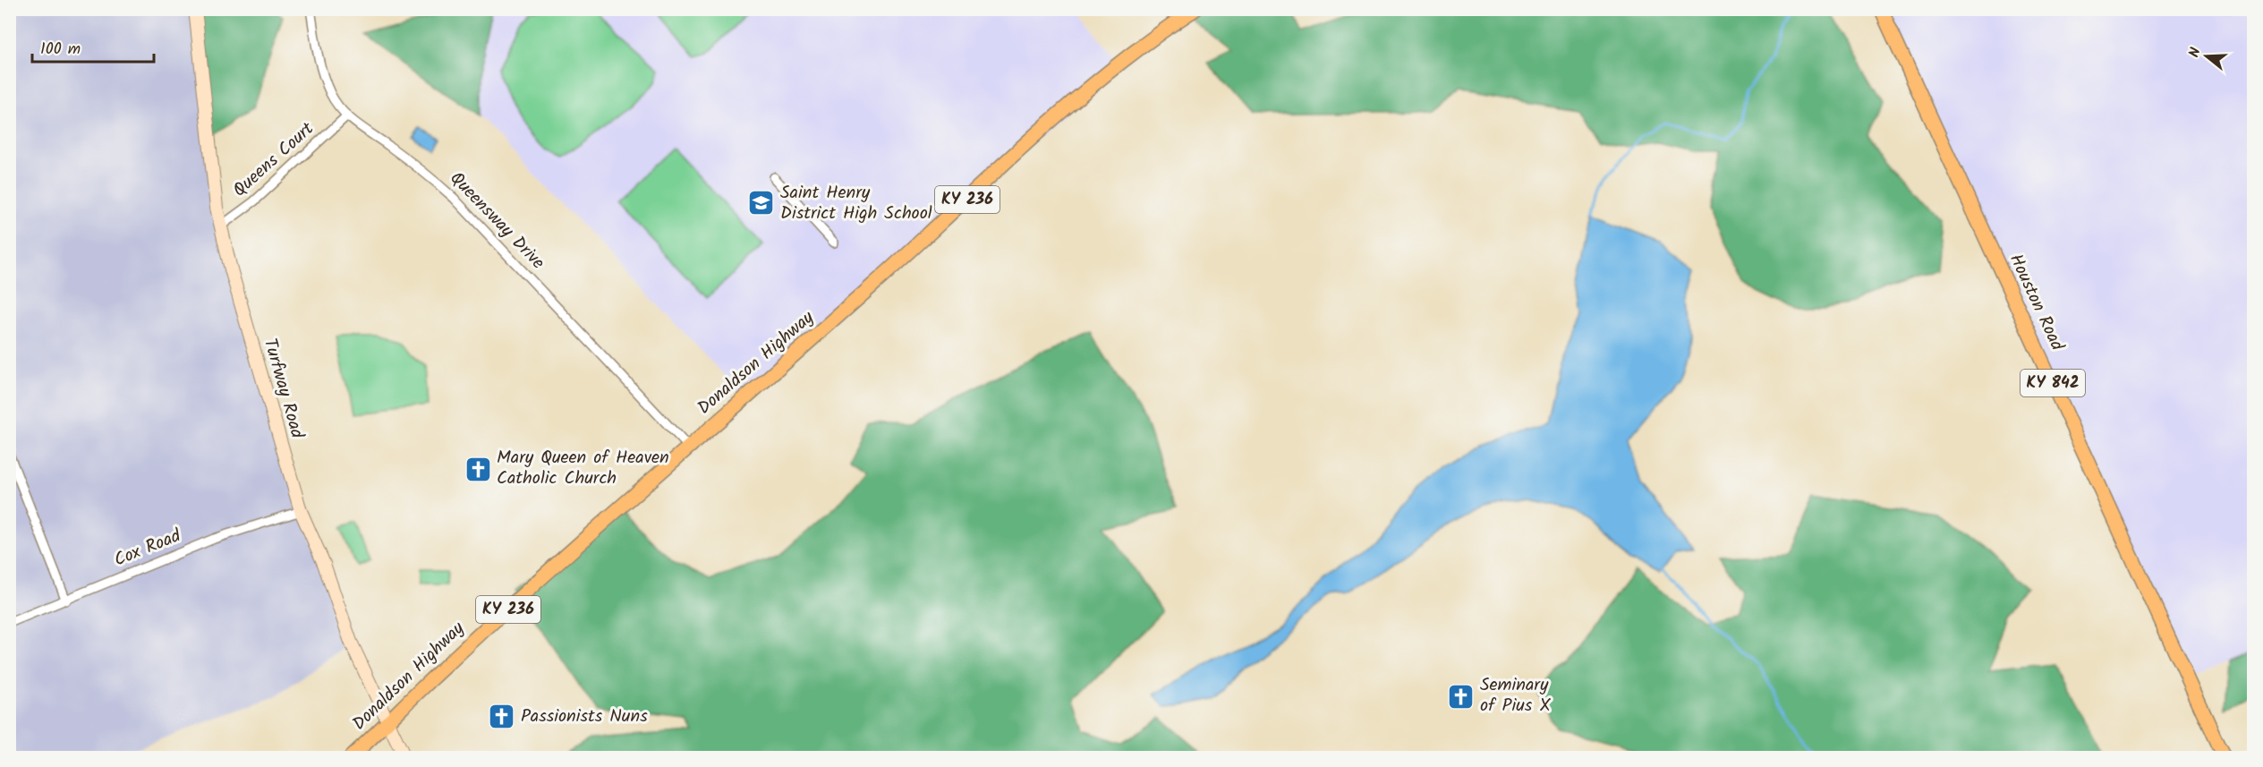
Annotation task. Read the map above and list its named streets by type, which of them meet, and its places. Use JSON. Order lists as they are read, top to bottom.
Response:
{
  "streets": {
    "main road": [
      "KY 236",
      "Houston Road",
      "Donaldson Highway",
      "KY 842",
      "Turfway Road"
    ],
    "street": ["Queens Court", "Queensway Drive", "Cox Road"]
  },
  "crossings": [
    ["Queens Court", "Queensway Drive"],
    ["Queens Court", "Turfway Road"],
    ["Queensway Drive", "Donaldson Highway"],
    ["Donaldson Highway", "Turfway Road"],
    ["Turfway Road", "Cox Road"]
  ],
  "places": {
    "school or university": ["Saint Henry District High School"],
    "church": ["Mary Queen of Heaven Catholic Church", "Seminary of Pius X", "Passionists Nuns"]
  },
  "scale_bar": "100 m",
  "north": "left"
}
